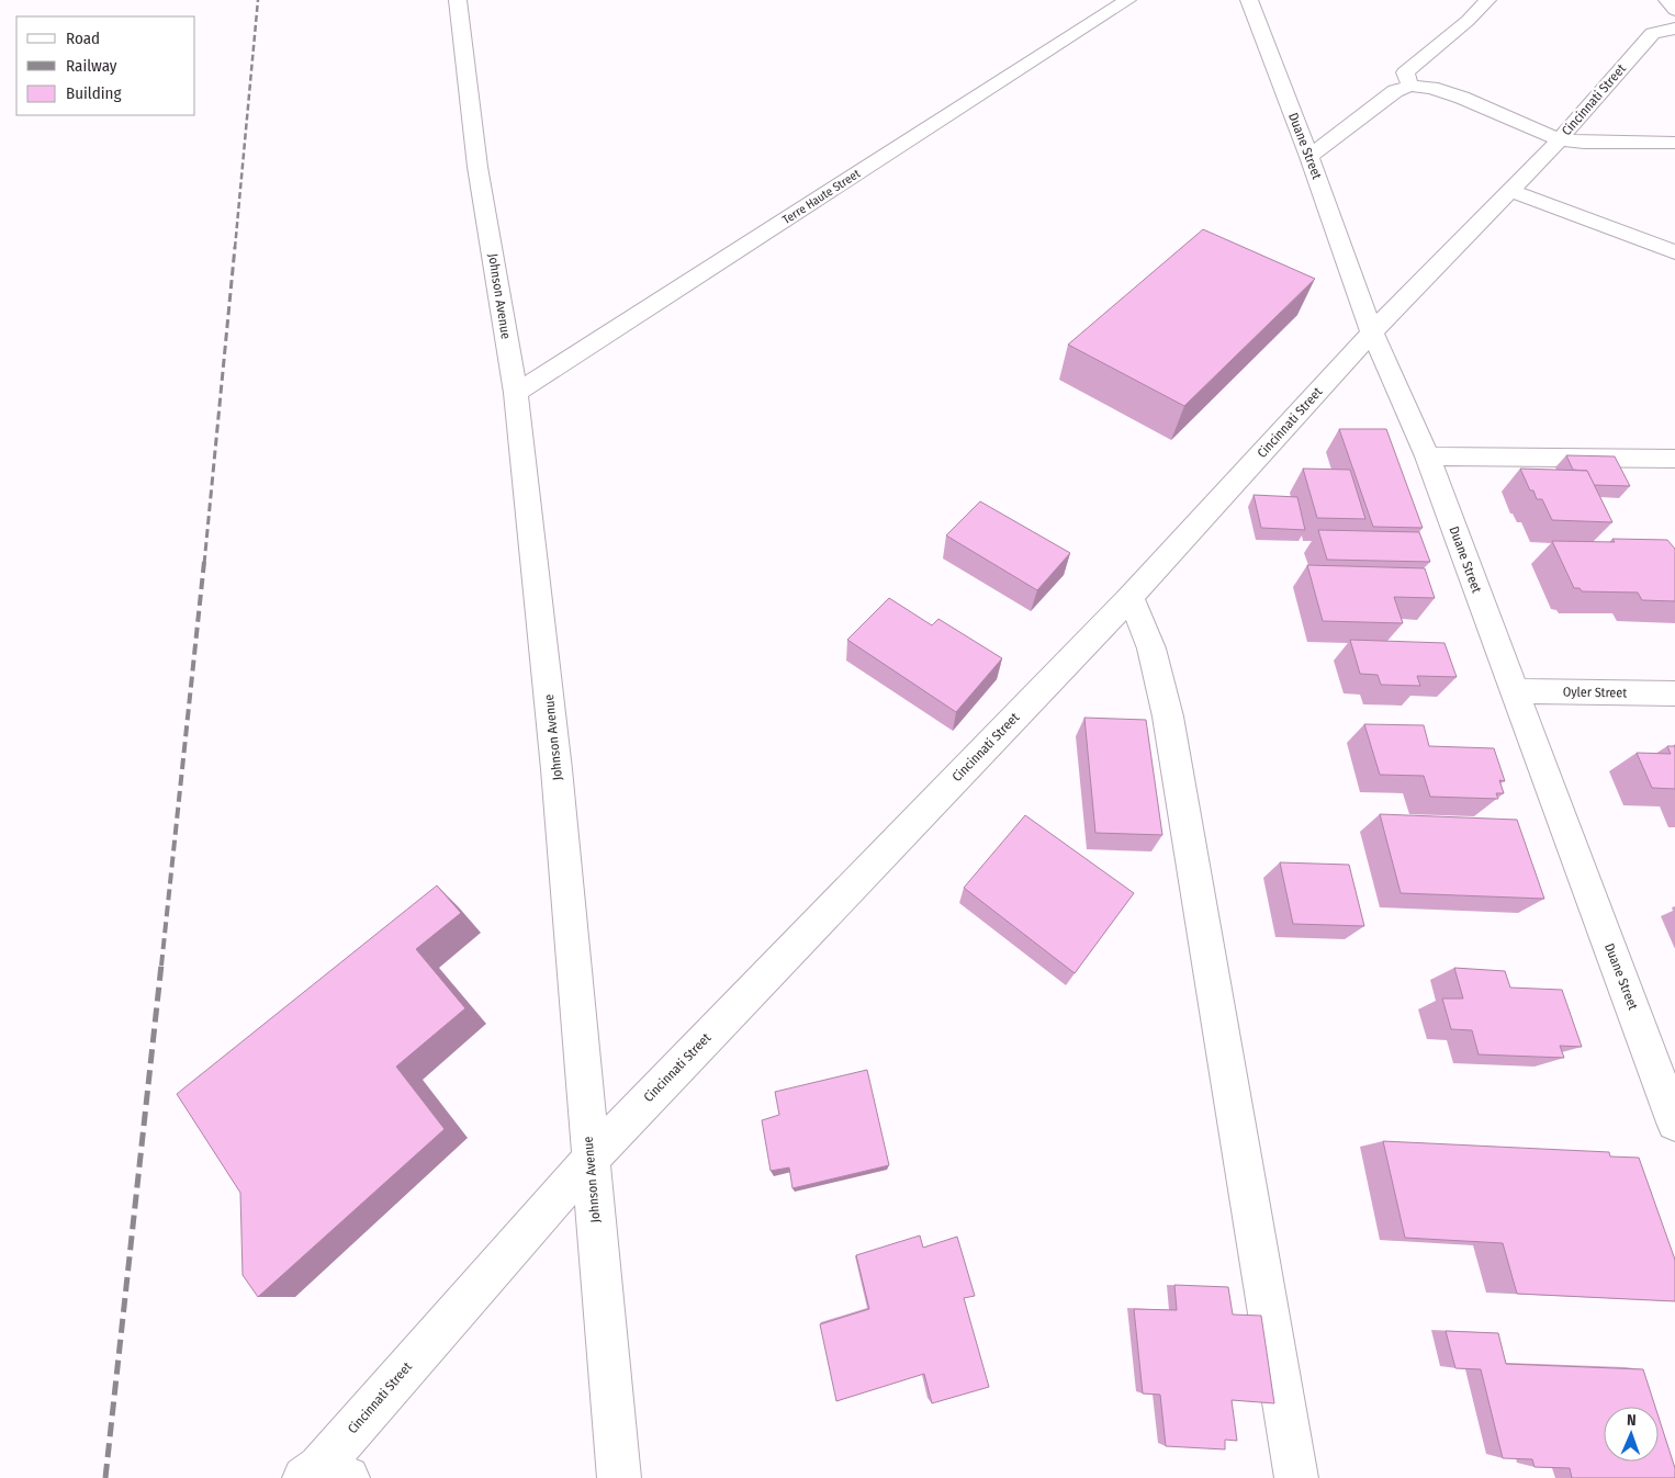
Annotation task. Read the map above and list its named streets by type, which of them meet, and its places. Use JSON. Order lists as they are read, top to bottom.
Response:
{
  "streets": {
    "street": [
      "Cincinnati Street",
      "Duane Street",
      "Terre Haute Street",
      "Johnson Avenue",
      "Oyler Street"
    ]
  },
  "crossings": [
    ["Cincinnati Street", "Duane Street"],
    ["Cincinnati Street", "Johnson Avenue"],
    ["Duane Street", "Oyler Street"],
    ["Terre Haute Street", "Johnson Avenue"]
  ],
  "legend": ["Road", "Railway", "Building"],
  "north": "top"
}
